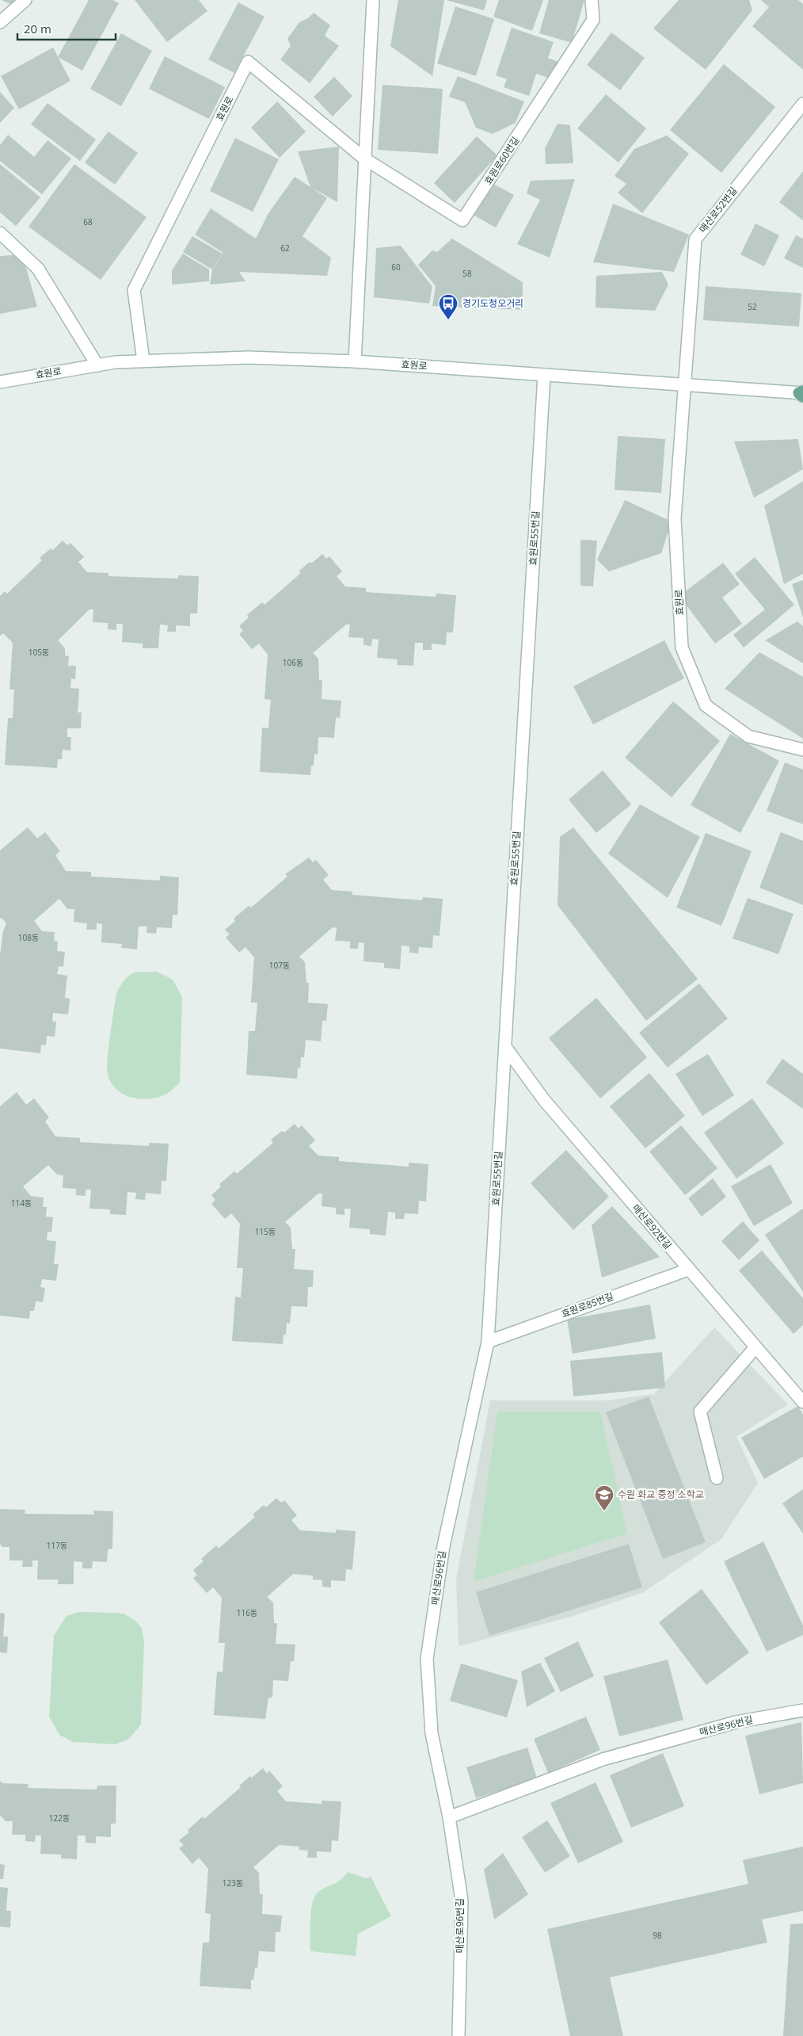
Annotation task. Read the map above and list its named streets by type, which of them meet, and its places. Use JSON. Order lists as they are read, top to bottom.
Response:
{
  "streets": {
    "street": [
      "효원로",
      "효원로60번길",
      "매산로52번길",
      "효원로55번길",
      "매산로92번길",
      "효원로85번길",
      "매산로96번길"
    ]
  },
  "crossings": [
    ["효원로", "효원로60번길"],
    ["효원로", "매산로52번길"],
    ["효원로", "효원로55번길"],
    ["효원로55번길", "매산로92번길"],
    ["효원로55번길", "효원로85번길"],
    ["효원로55번길", "매산로96번길"],
    ["매산로92번길", "효원로85번길"],
    ["효원로85번길", "매산로96번길"]
  ],
  "places": {
    "bus stop": ["경기도청오거리"],
    "school or university": ["수원 화교 중정 소학교"]
  },
  "house_numbers": [
    "68",
    "62",
    "60",
    "58",
    "52",
    "105동",
    "106동",
    "108동",
    "107동",
    "114동",
    "115동",
    "117동",
    "116동",
    "122동",
    "123동",
    "98"
  ],
  "scale_bar": "20 m"
}
